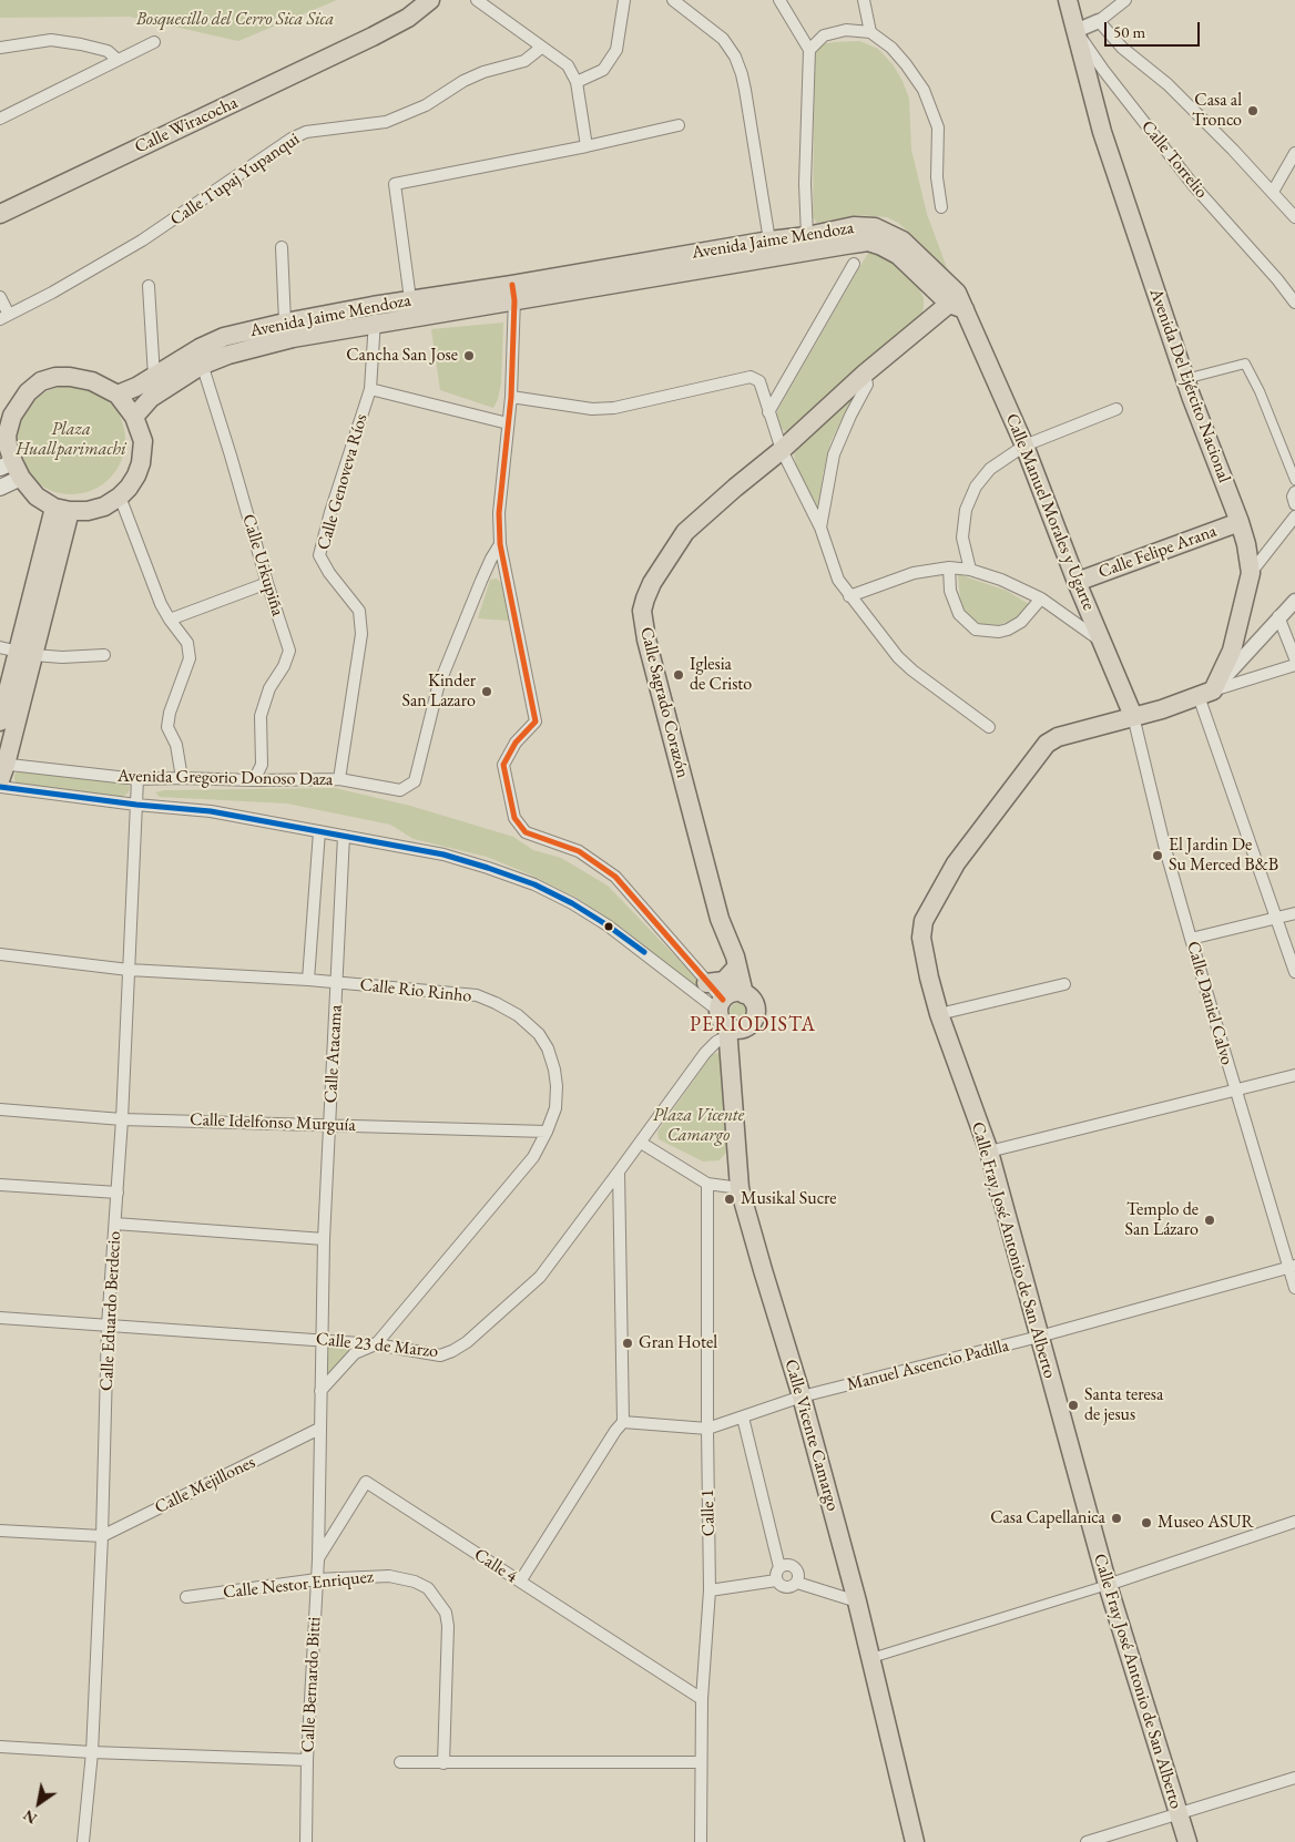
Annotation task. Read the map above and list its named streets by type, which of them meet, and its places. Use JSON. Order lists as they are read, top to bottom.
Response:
{
  "streets": {
    "main road": [
      "Calle Wiracocha",
      "Avenida Jaime Mendoza",
      "Avenida Del Ejército Nacional",
      "Calle Manuel Morales y Ugarte",
      "Calle Felipe Arana",
      "Calle Sagrado Corazón",
      "Calle Fray José Antonio de San Alberto",
      "Calle Vicente Camargo"
    ],
    "street": [
      "Calle Torrelio",
      "Calle Tupaj Yupanqui",
      "Calle Genoveva Ríos",
      "Calle Urkupiña",
      "Avenida Gregorio Donoso Daza",
      "Calle Rio Rinho",
      "Calle Daniel Calvo",
      "Calle Atacama",
      "Calle Idelfonso Murguía",
      "Calle Eduardo Berdecio",
      "Calle 23 de Marzo",
      "Manuel Ascencio Padilla",
      "Calle Mejillones",
      "Calle 1",
      "Calle 4",
      "Calle Nestor Enriquez",
      "Calle Bernardo Bitti"
    ]
  },
  "crossings": [
    ["Calle Torrelio", "Avenida Del Ejército Nacional"],
    ["Avenida Jaime Mendoza", "Calle Genoveva Ríos"],
    ["Avenida Jaime Mendoza", "Calle Manuel Morales y Ugarte"],
    ["Avenida Jaime Mendoza", "Calle Urkupiña"],
    ["Avenida Jaime Mendoza", "Calle Sagrado Corazón"],
    ["Avenida Del Ejército Nacional", "Calle Felipe Arana"],
    ["Calle Genoveva Ríos", "Avenida Gregorio Donoso Daza"],
    ["Calle Manuel Morales y Ugarte", "Calle Felipe Arana"],
    ["Calle Manuel Morales y Ugarte", "Calle Sagrado Corazón"],
    ["Calle Manuel Morales y Ugarte", "Calle Daniel Calvo"],
    ["Calle Manuel Morales y Ugarte", "Calle Fray José Antonio de San Alberto"],
    ["Calle Urkupiña", "Avenida Gregorio Donoso Daza"],
    ["Calle Sagrado Corazón", "Avenida Gregorio Donoso Daza"],
    ["Calle Sagrado Corazón", "Calle 23 de Marzo"],
    ["Calle Sagrado Corazón", "Calle Vicente Camargo"],
    ["Avenida Gregorio Donoso Daza", "Calle Atacama"],
    ["Avenida Gregorio Donoso Daza", "Calle Eduardo Berdecio"],
    ["Avenida Gregorio Donoso Daza", "Calle 23 de Marzo"],
    ["Avenida Gregorio Donoso Daza", "Calle Vicente Camargo"],
    ["Calle Rio Rinho", "Calle Atacama"],
    ["Calle Rio Rinho", "Calle Idelfonso Murguía"],
    ["Calle Rio Rinho", "Calle Eduardo Berdecio"],
    ["Calle Rio Rinho", "Calle 23 de Marzo"],
    ["Calle Daniel Calvo", "Calle Fray José Antonio de San Alberto"],
    ["Calle Daniel Calvo", "Manuel Ascencio Padilla"],
    ["Calle Atacama", "Calle Idelfonso Murguía"],
    ["Calle Atacama", "Calle 23 de Marzo"],
    ["Calle Idelfonso Murguía", "Calle Eduardo Berdecio"],
    ["Calle Fray José Antonio de San Alberto", "Manuel Ascencio Padilla"],
    ["Calle Eduardo Berdecio", "Calle 23 de Marzo"],
    ["Calle Eduardo Berdecio", "Calle Mejillones"],
    ["Calle 23 de Marzo", "Calle Vicente Camargo"],
    ["Manuel Ascencio Padilla", "Calle Vicente Camargo"],
    ["Manuel Ascencio Padilla", "Calle 1"],
    ["Calle Mejillones", "Calle Bernardo Bitti"],
    ["Calle 1", "Calle 4"],
    ["Calle 4", "Calle Bernardo Bitti"],
    ["Calle Nestor Enriquez", "Calle Bernardo Bitti"]
  ],
  "districts": ["PERIODISTA"],
  "parks": ["Bosquecillo del Cerro Sica Sica", "Plaza Huallparimachi", "Plaza Vicente Camargo"],
  "places": [
    "Casa al Tronco",
    "Cancha San Jose",
    "Iglesia de Cristo",
    "Kinder San Lazaro",
    "El Jardin De Su Merced B&B",
    "Musikal Sucre",
    "Templo de San Lázaro",
    "Gran Hotel",
    "Santa teresa de jesus",
    "Casa Capellanica",
    "Museo ASUR"
  ],
  "scale_bar": "50 m",
  "north": "bottom left"
}
